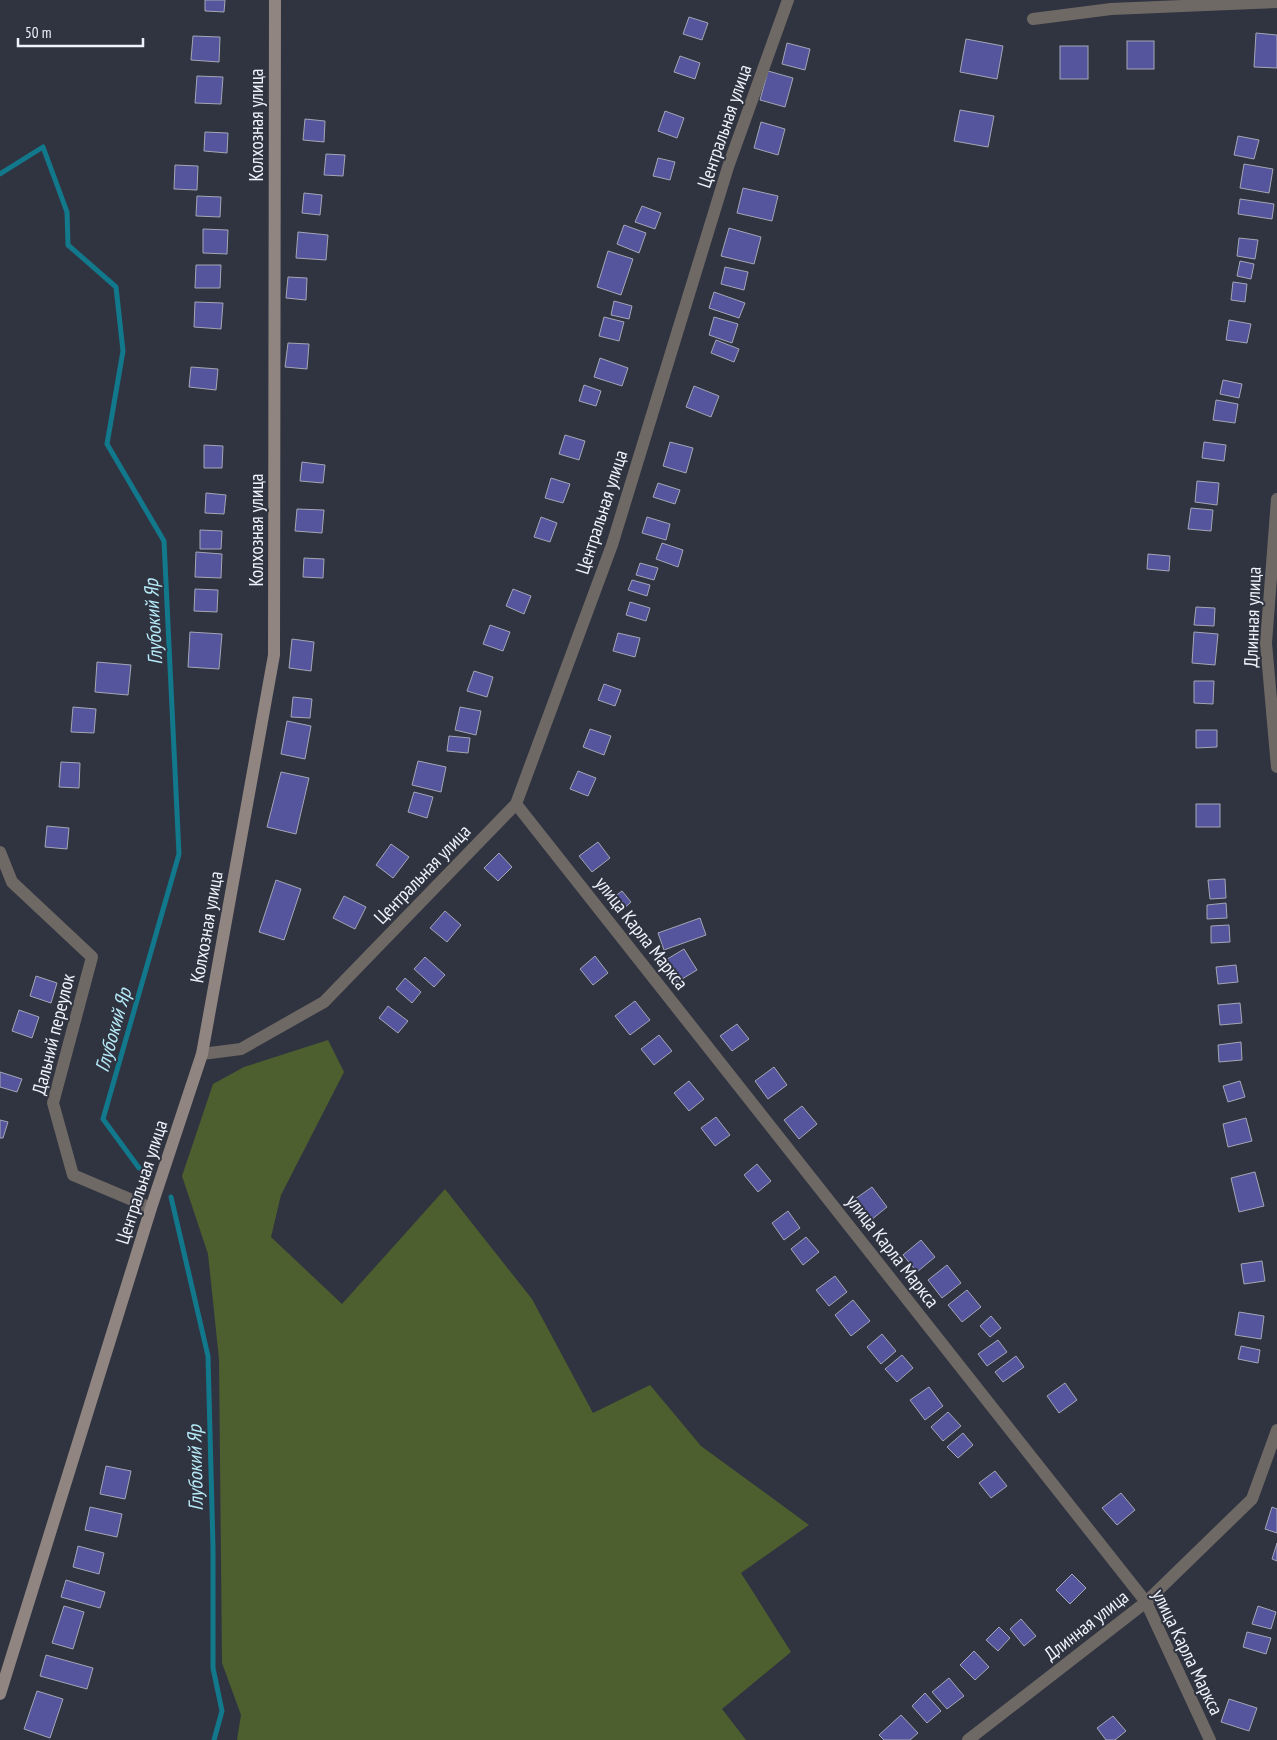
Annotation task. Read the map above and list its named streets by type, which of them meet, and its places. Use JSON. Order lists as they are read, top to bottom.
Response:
{
  "streets": {
    "street": [
      "Колхозная улица",
      "Центральная улица",
      "Длинная улица",
      "улица Карла Маркса",
      "Дальний переулок"
    ]
  },
  "crossings": [
    ["Колхозная улица", "Центральная улица"],
    ["Центральная улица", "улица Карла Маркса"],
    ["Центральная улица", "Дальний переулок"],
    ["Длинная улица", "улица Карла Маркса"]
  ],
  "water": ["Глубокий Яр"],
  "scale_bar": "50 m"
}
